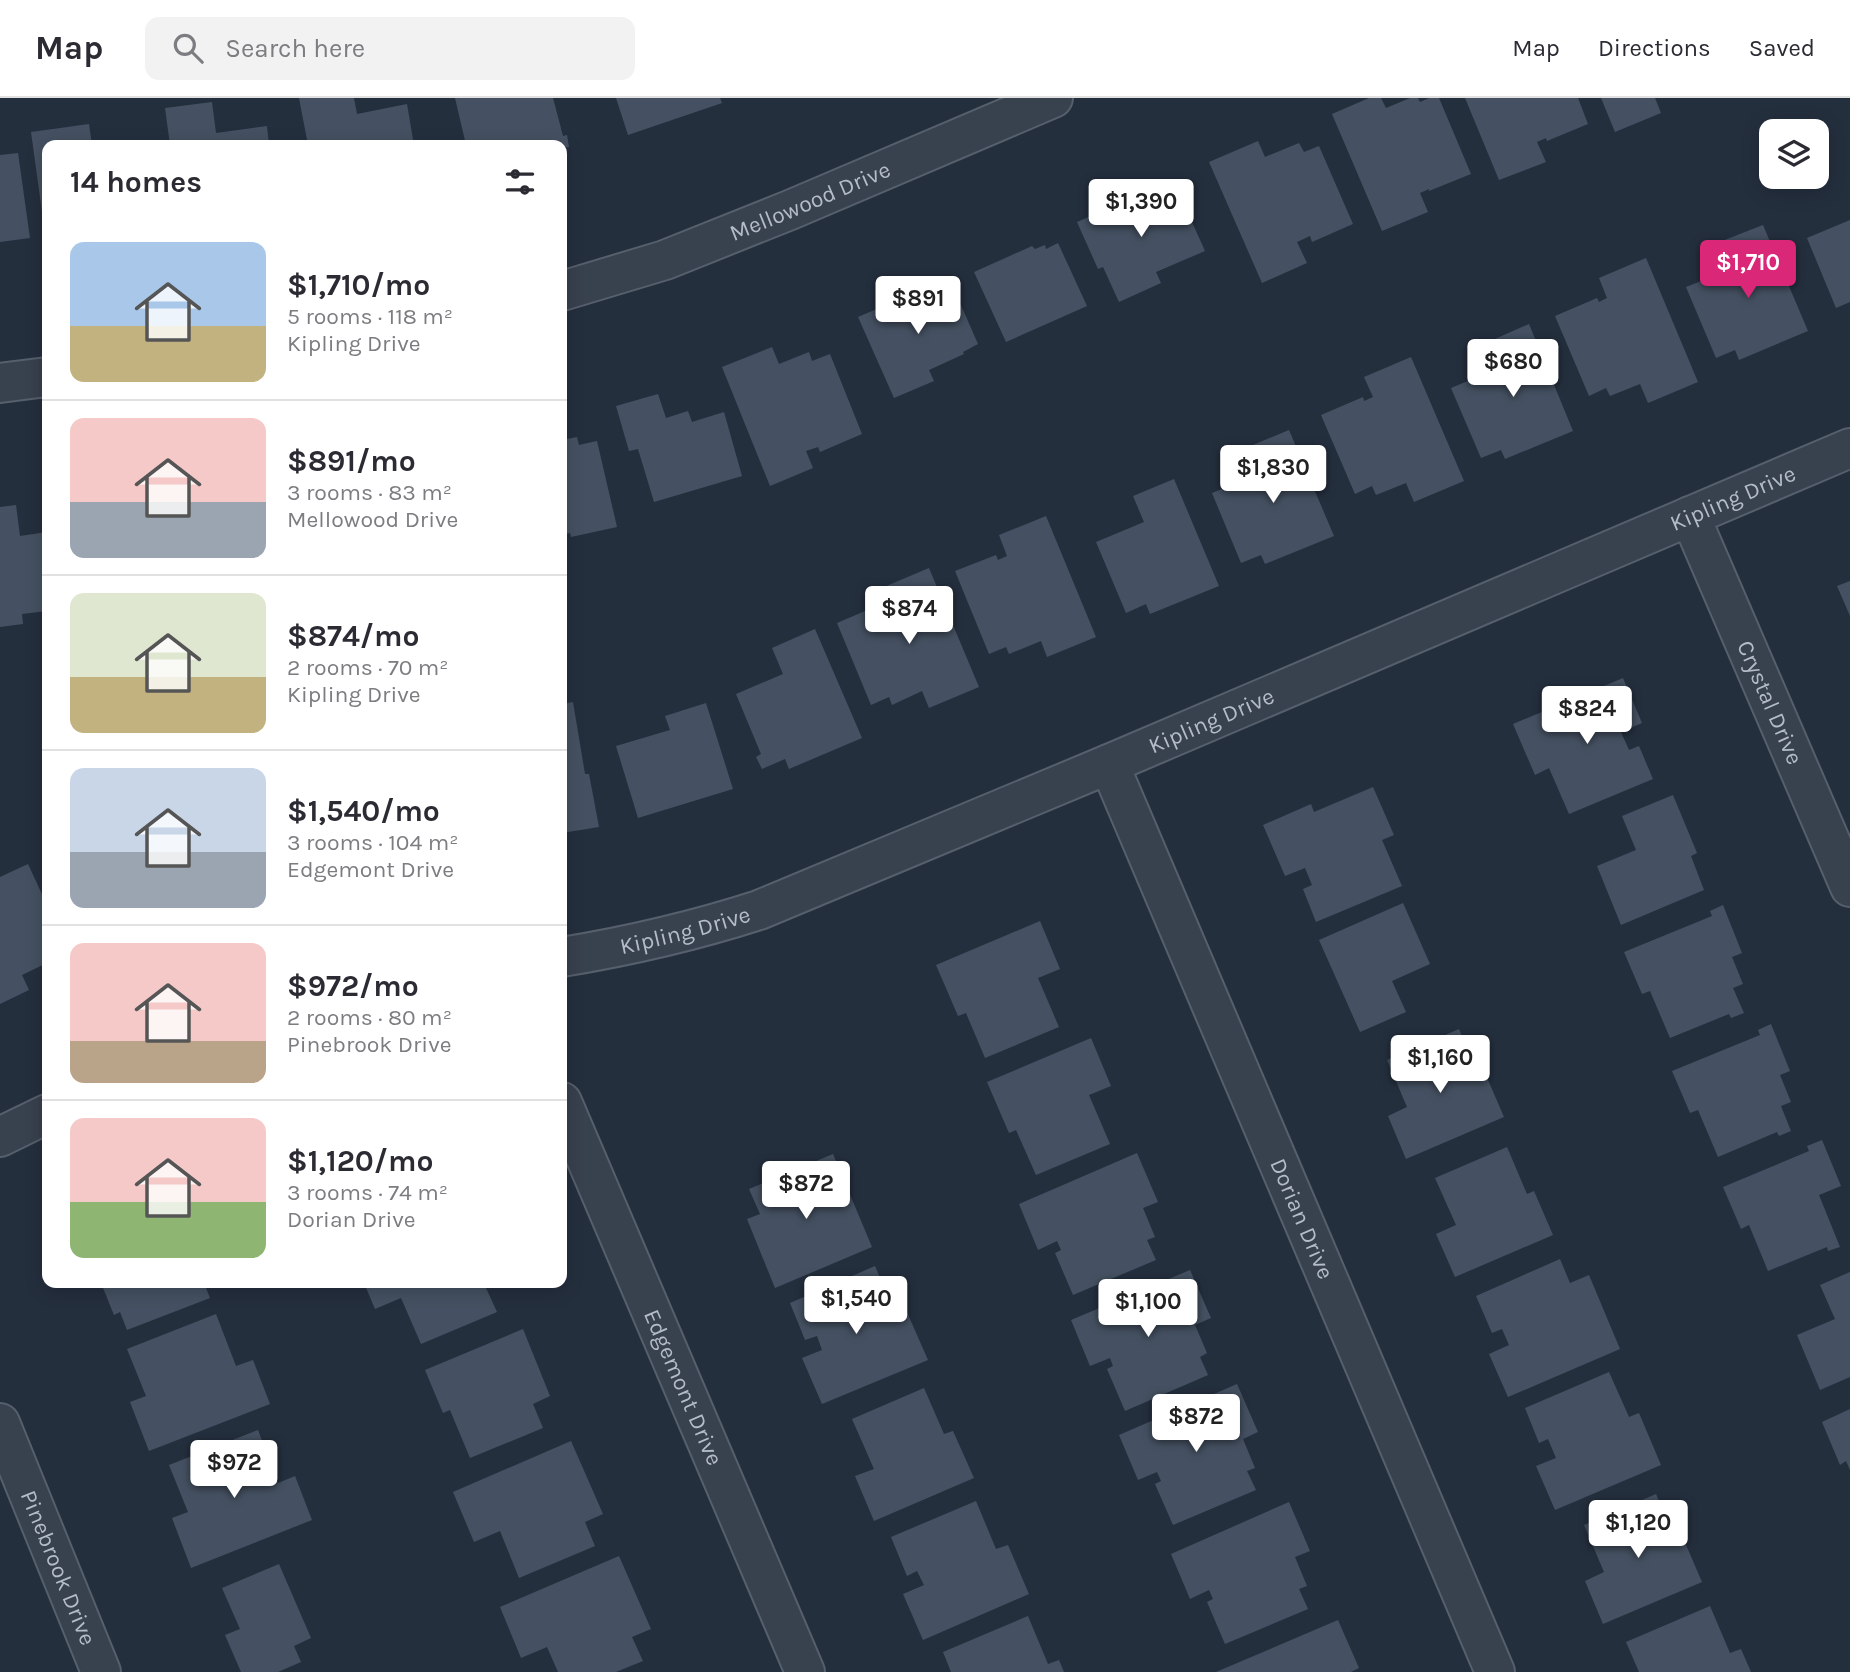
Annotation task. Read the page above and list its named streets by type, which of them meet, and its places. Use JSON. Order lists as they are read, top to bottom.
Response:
{
  "streets": {
    "street": [
      "Mellowood Drive",
      "Kipling Drive",
      "Crystal Drive",
      "Dorian Drive",
      "Edgemont Drive",
      "Pinebrook Drive"
    ]
  },
  "crossings": [
    ["Kipling Drive", "Crystal Drive"],
    ["Kipling Drive", "Dorian Drive"]
  ],
  "page": {
    "header": "Map",
    "search": "Search here",
    "nav": ["Map", "Directions", "Saved"],
    "heading": "14 homes",
    "price": [
      "$1,390",
      "$1,710",
      "$891",
      "$680",
      "$1,830",
      "$874",
      "$824",
      "$1,160",
      "$872",
      "$1,540",
      "$1,100",
      "$872",
      "$972",
      "$1,120"
    ],
    "list": [
      {
        "name": "$1,710/mo",
        "note": "5 rooms · 118 m² · Kipling Drive"
      },
      {
        "name": "$891/mo",
        "note": "3 rooms · 83 m² · Mellowood Drive"
      },
      {
        "name": "$874/mo",
        "note": "2 rooms · 70 m² · Kipling Drive"
      },
      {
        "name": "$1,540/mo",
        "note": "3 rooms · 104 m² · Edgemont Drive"
      },
      {
        "name": "$972/mo",
        "note": "2 rooms · 80 m² · Pinebrook Drive"
      },
      {
        "name": "$1,120/mo",
        "note": "3 rooms · 74 m² · Dorian Drive"
      }
    ]
  }
}
